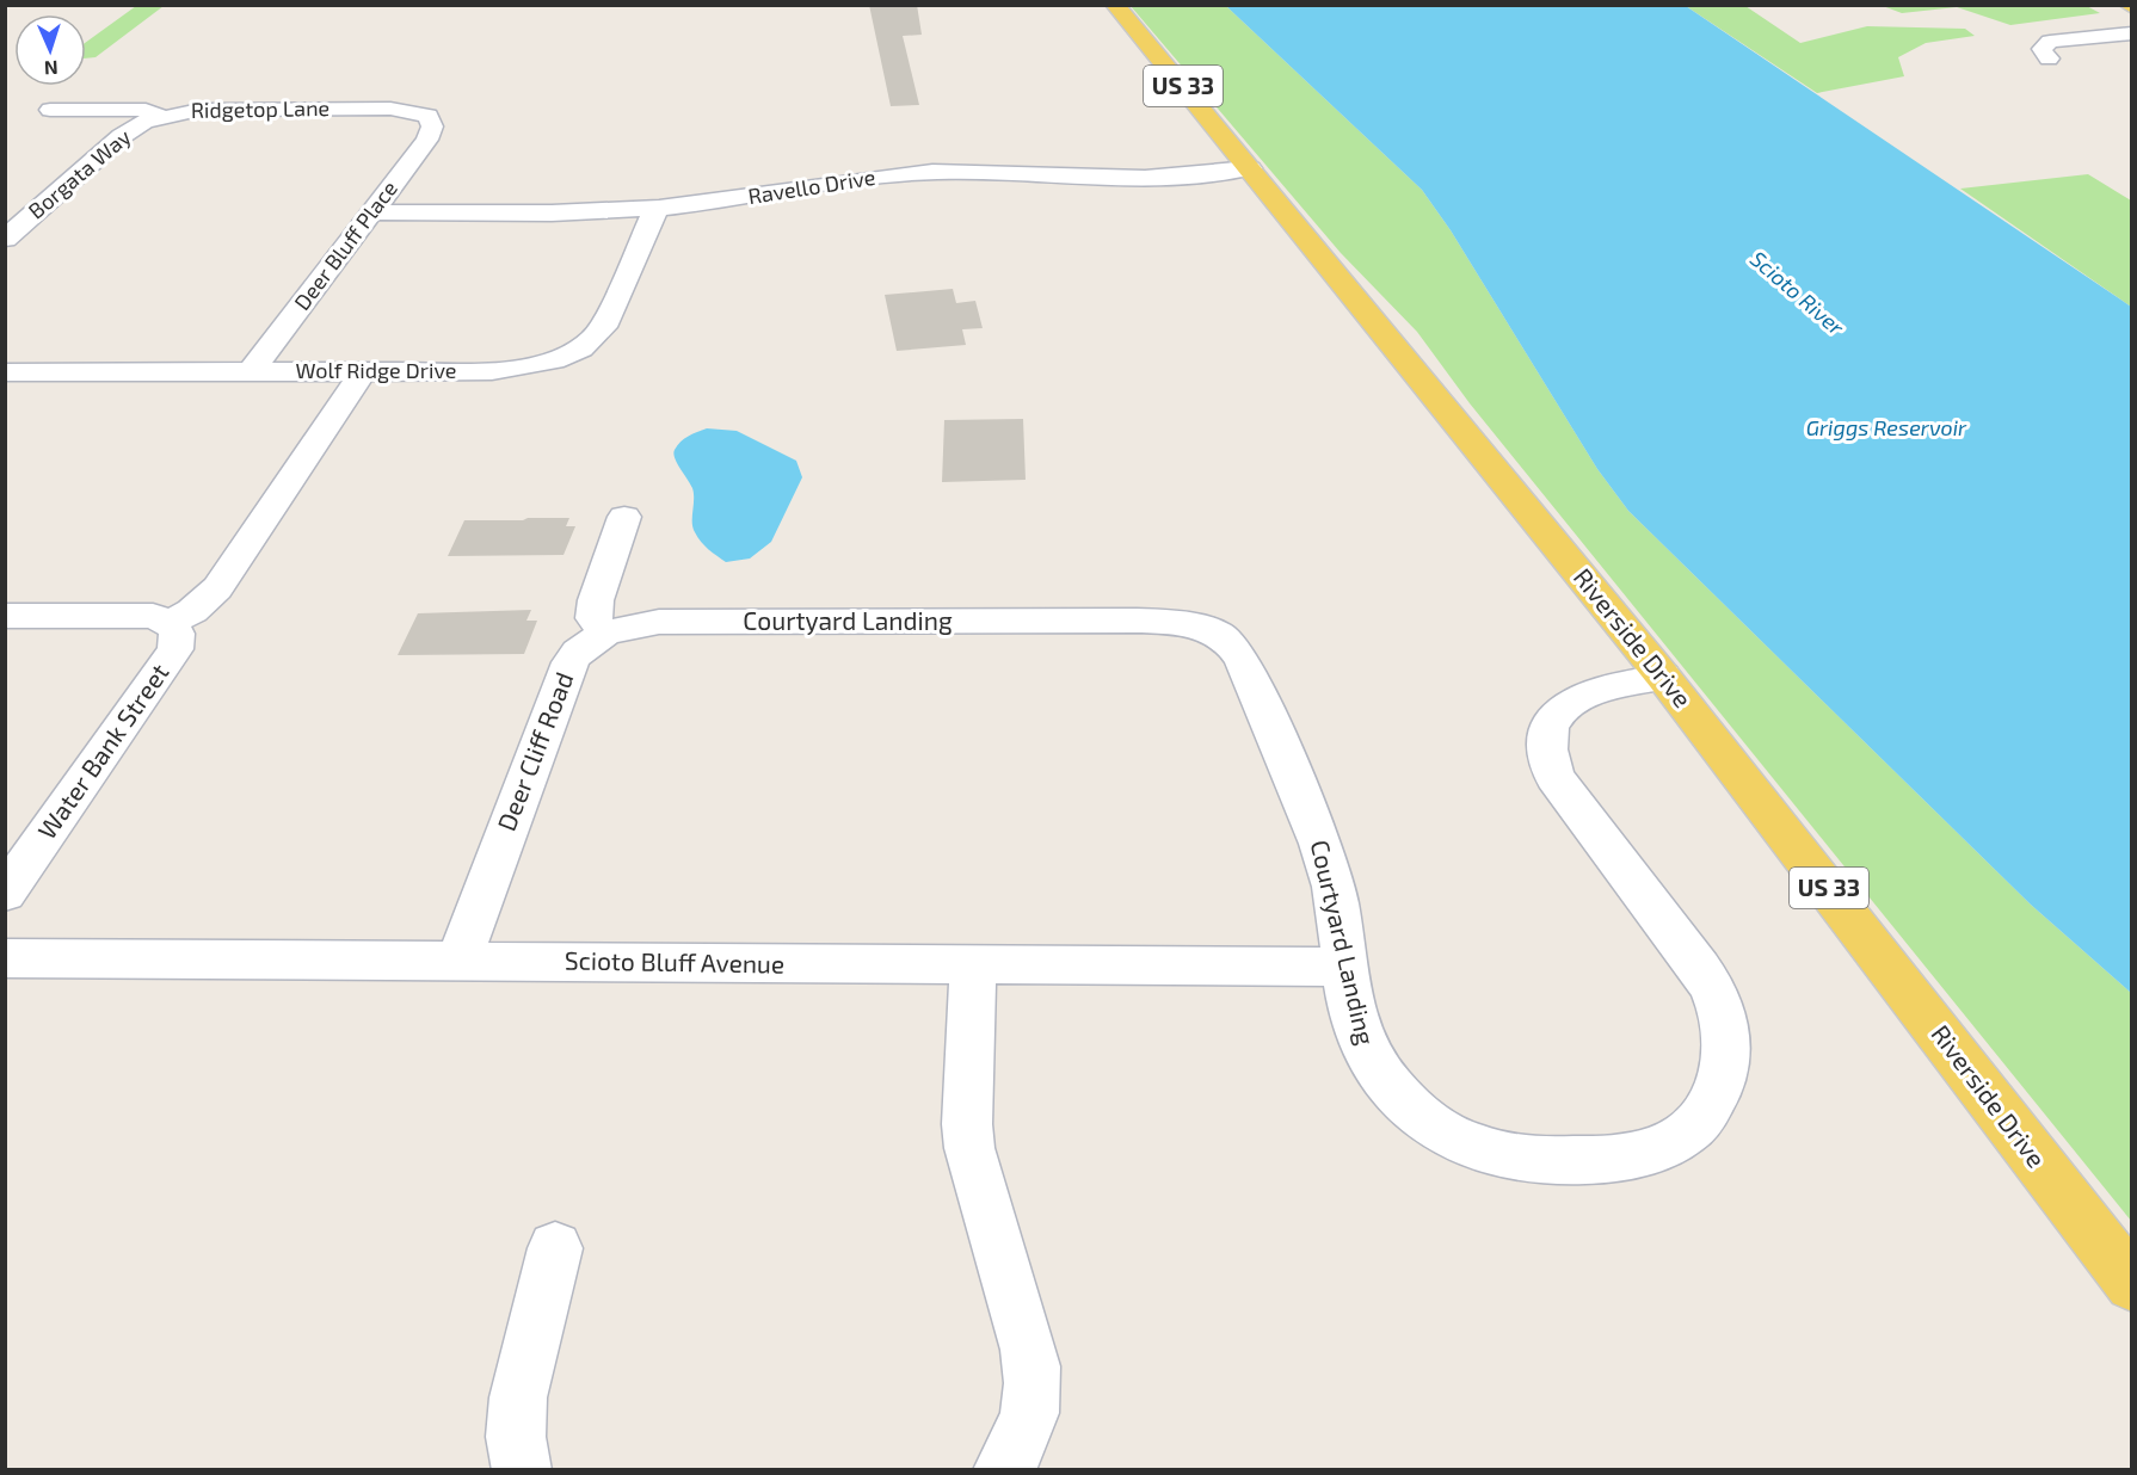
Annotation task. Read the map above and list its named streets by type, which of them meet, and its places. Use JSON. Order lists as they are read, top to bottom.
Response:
{
  "streets": {
    "main road": ["US 33", "Riverside Drive"],
    "street": [
      "Ridgetop Lane",
      "Borgata Way",
      "Ravello Drive",
      "Deer Bluff Place",
      "Wolf Ridge Drive",
      "Courtyard Landing",
      "Water Bank Street",
      "Deer Cliff Road",
      "Scioto Bluff Avenue"
    ]
  },
  "crossings": [
    ["Ridgetop Lane", "Borgata Way"],
    ["Ridgetop Lane", "Deer Bluff Place"],
    ["Ravello Drive", "Deer Bluff Place"],
    ["Ravello Drive", "Wolf Ridge Drive"],
    ["Ravello Drive", "Riverside Drive"],
    ["Deer Bluff Place", "Wolf Ridge Drive"],
    ["Courtyard Landing", "Riverside Drive"],
    ["Courtyard Landing", "Deer Cliff Road"],
    ["Courtyard Landing", "Scioto Bluff Avenue"],
    ["Deer Cliff Road", "Scioto Bluff Avenue"]
  ],
  "water": ["Scioto River", "Griggs Reservoir"],
  "north": "bottom"
}
